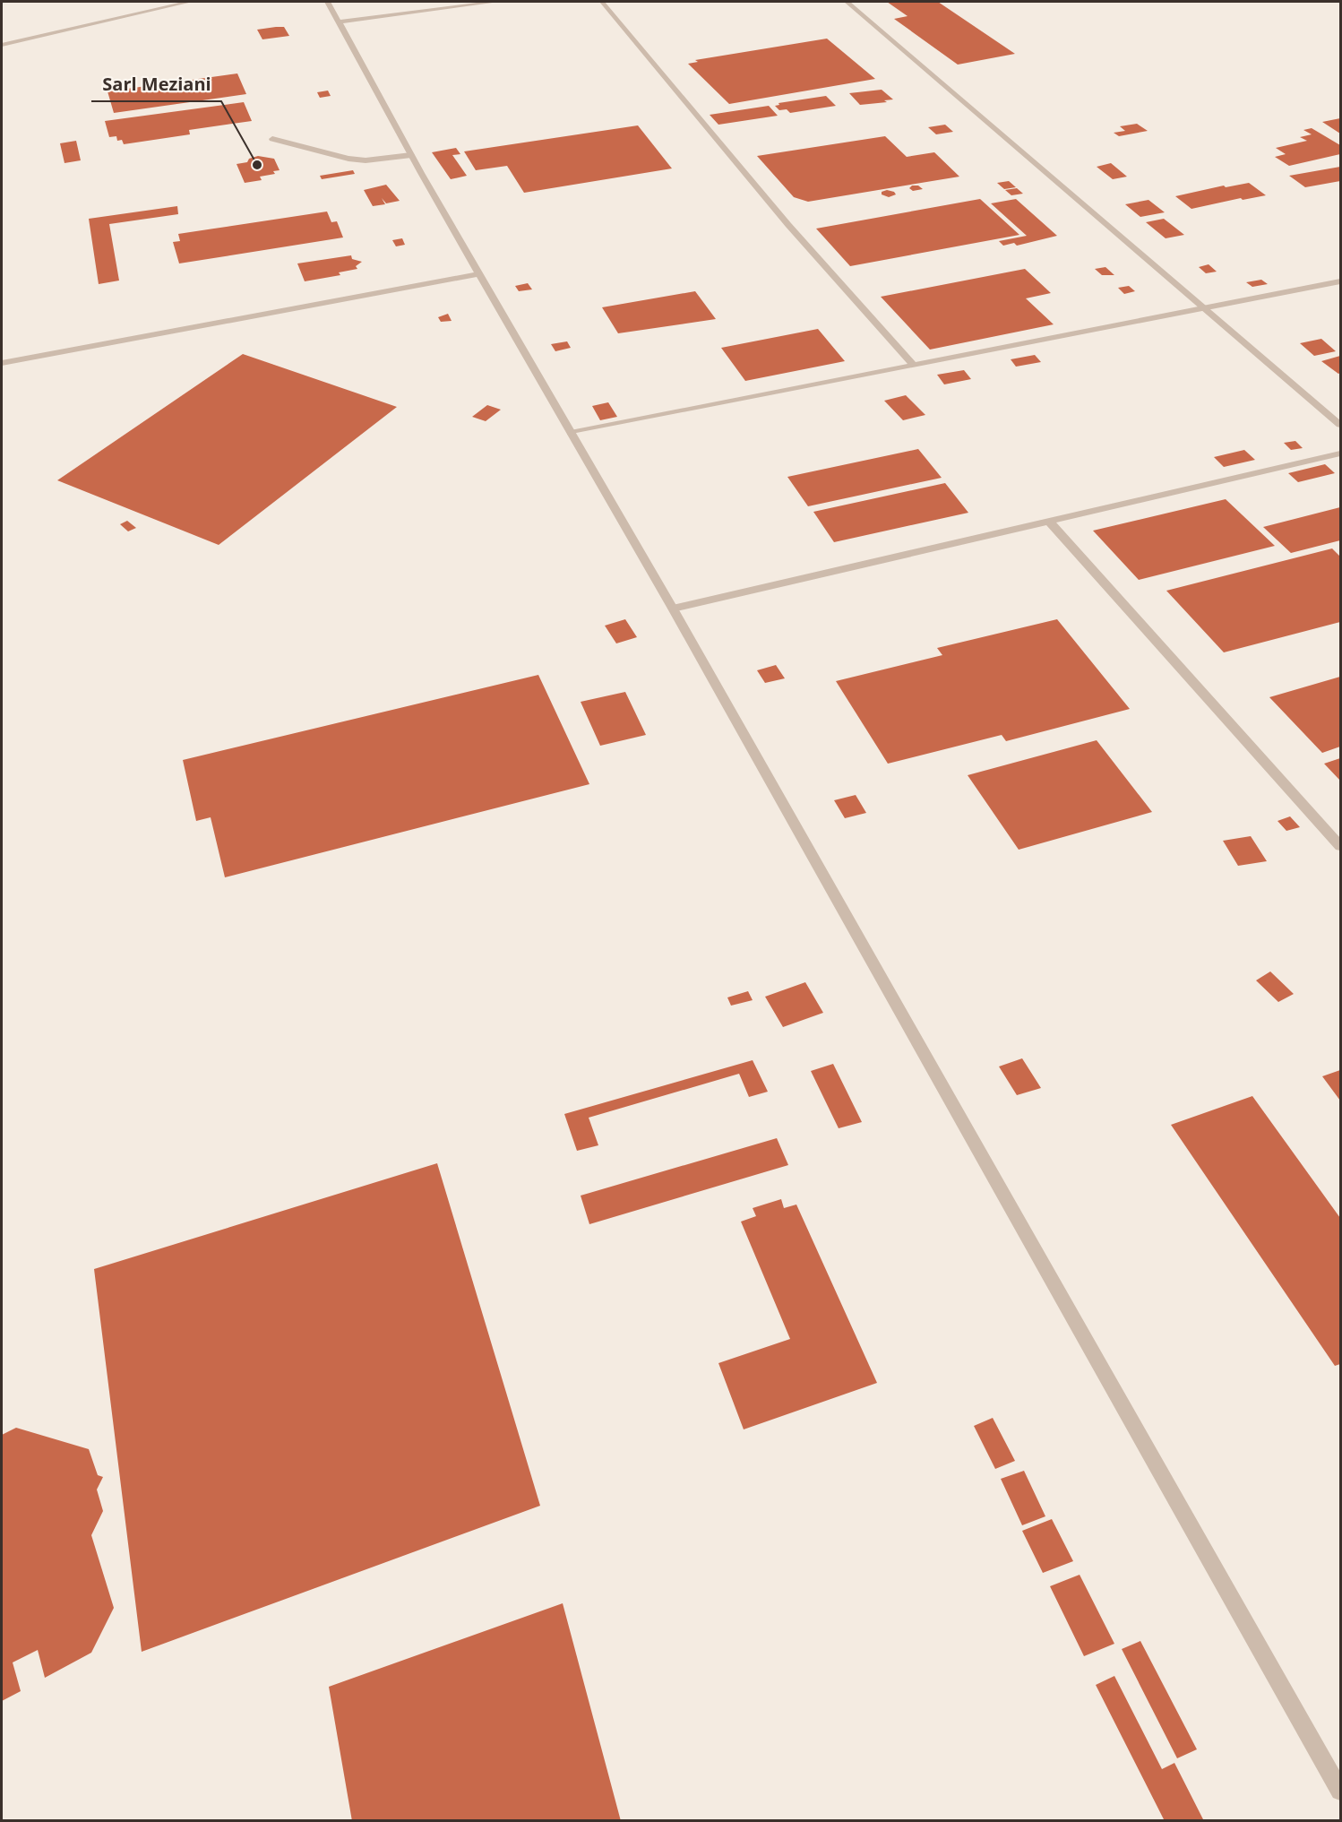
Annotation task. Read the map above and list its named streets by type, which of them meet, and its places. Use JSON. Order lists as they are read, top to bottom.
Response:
{
  "places": ["Sarl Meziani"]
}
